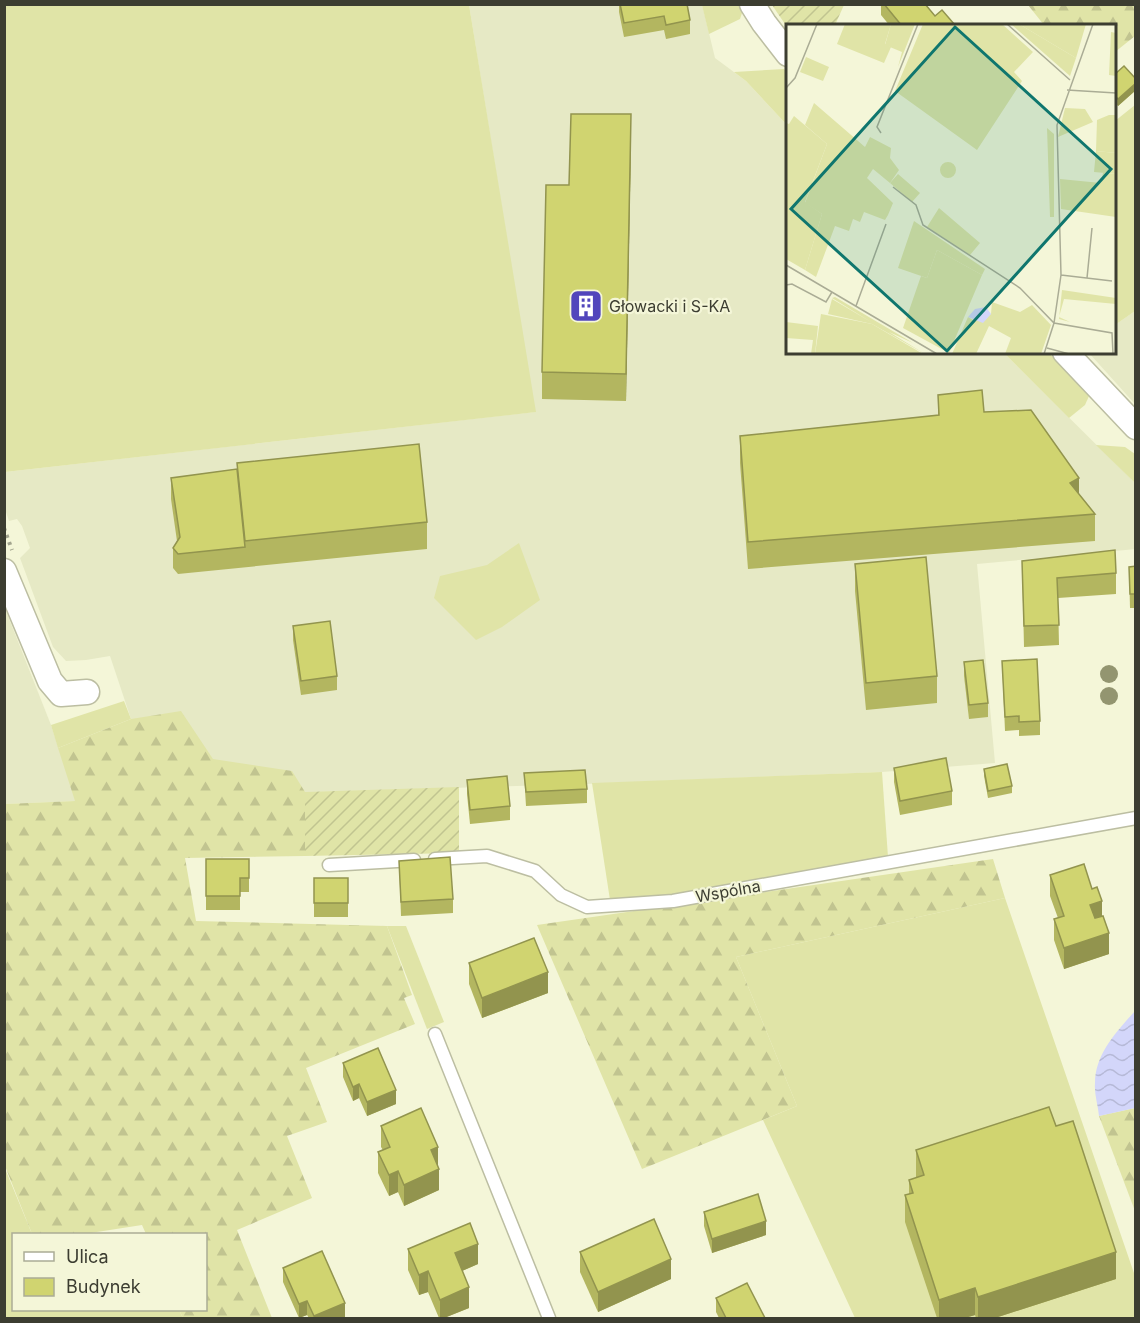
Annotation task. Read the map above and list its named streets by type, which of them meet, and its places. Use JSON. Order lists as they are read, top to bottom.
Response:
{
  "streets": {
    "lane": ["Wspólna"]
  },
  "places": {
    "building": ["Głowacki i S-KA"]
  },
  "legend": ["Ulica", "Budynek"]
}
